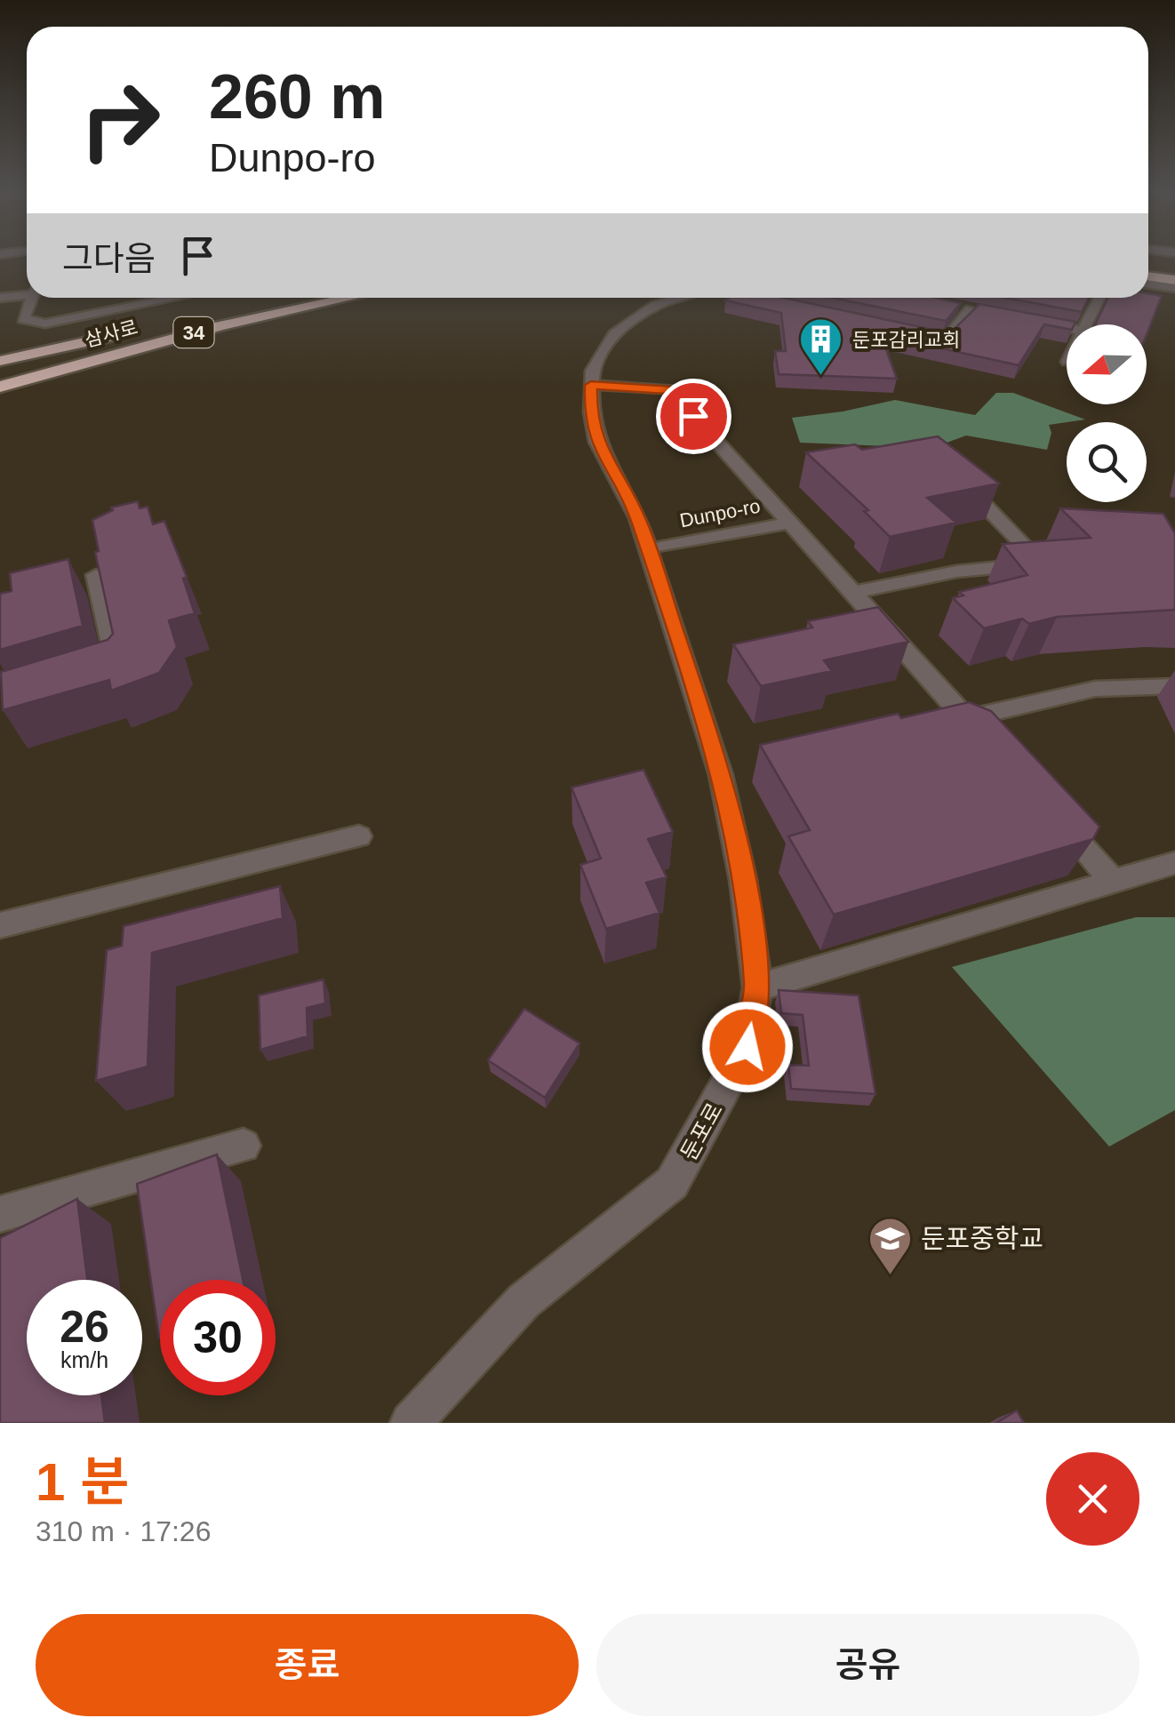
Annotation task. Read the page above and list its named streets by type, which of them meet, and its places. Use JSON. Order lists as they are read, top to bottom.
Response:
{
  "streets": {
    "highway": ["34", "삼사로"],
    "street": ["Dunpo-ro", "둔포로"]
  },
  "crossings": [
    ["Dunpo-ro", "둔포로"]
  ],
  "places": {
    "building": ["둔포감리교회"],
    "school or university": ["둔포중학교"]
  },
  "north": "left",
  "page": {
    "turn": ["260 m", "Dunpo-ro"],
    "then": "그다음",
    "speed": "26 km/h",
    "limit": "30",
    "heading": ["1 분", "310 m · 17:26"],
    "buttons": ["종료", "공유"]
  }
}
